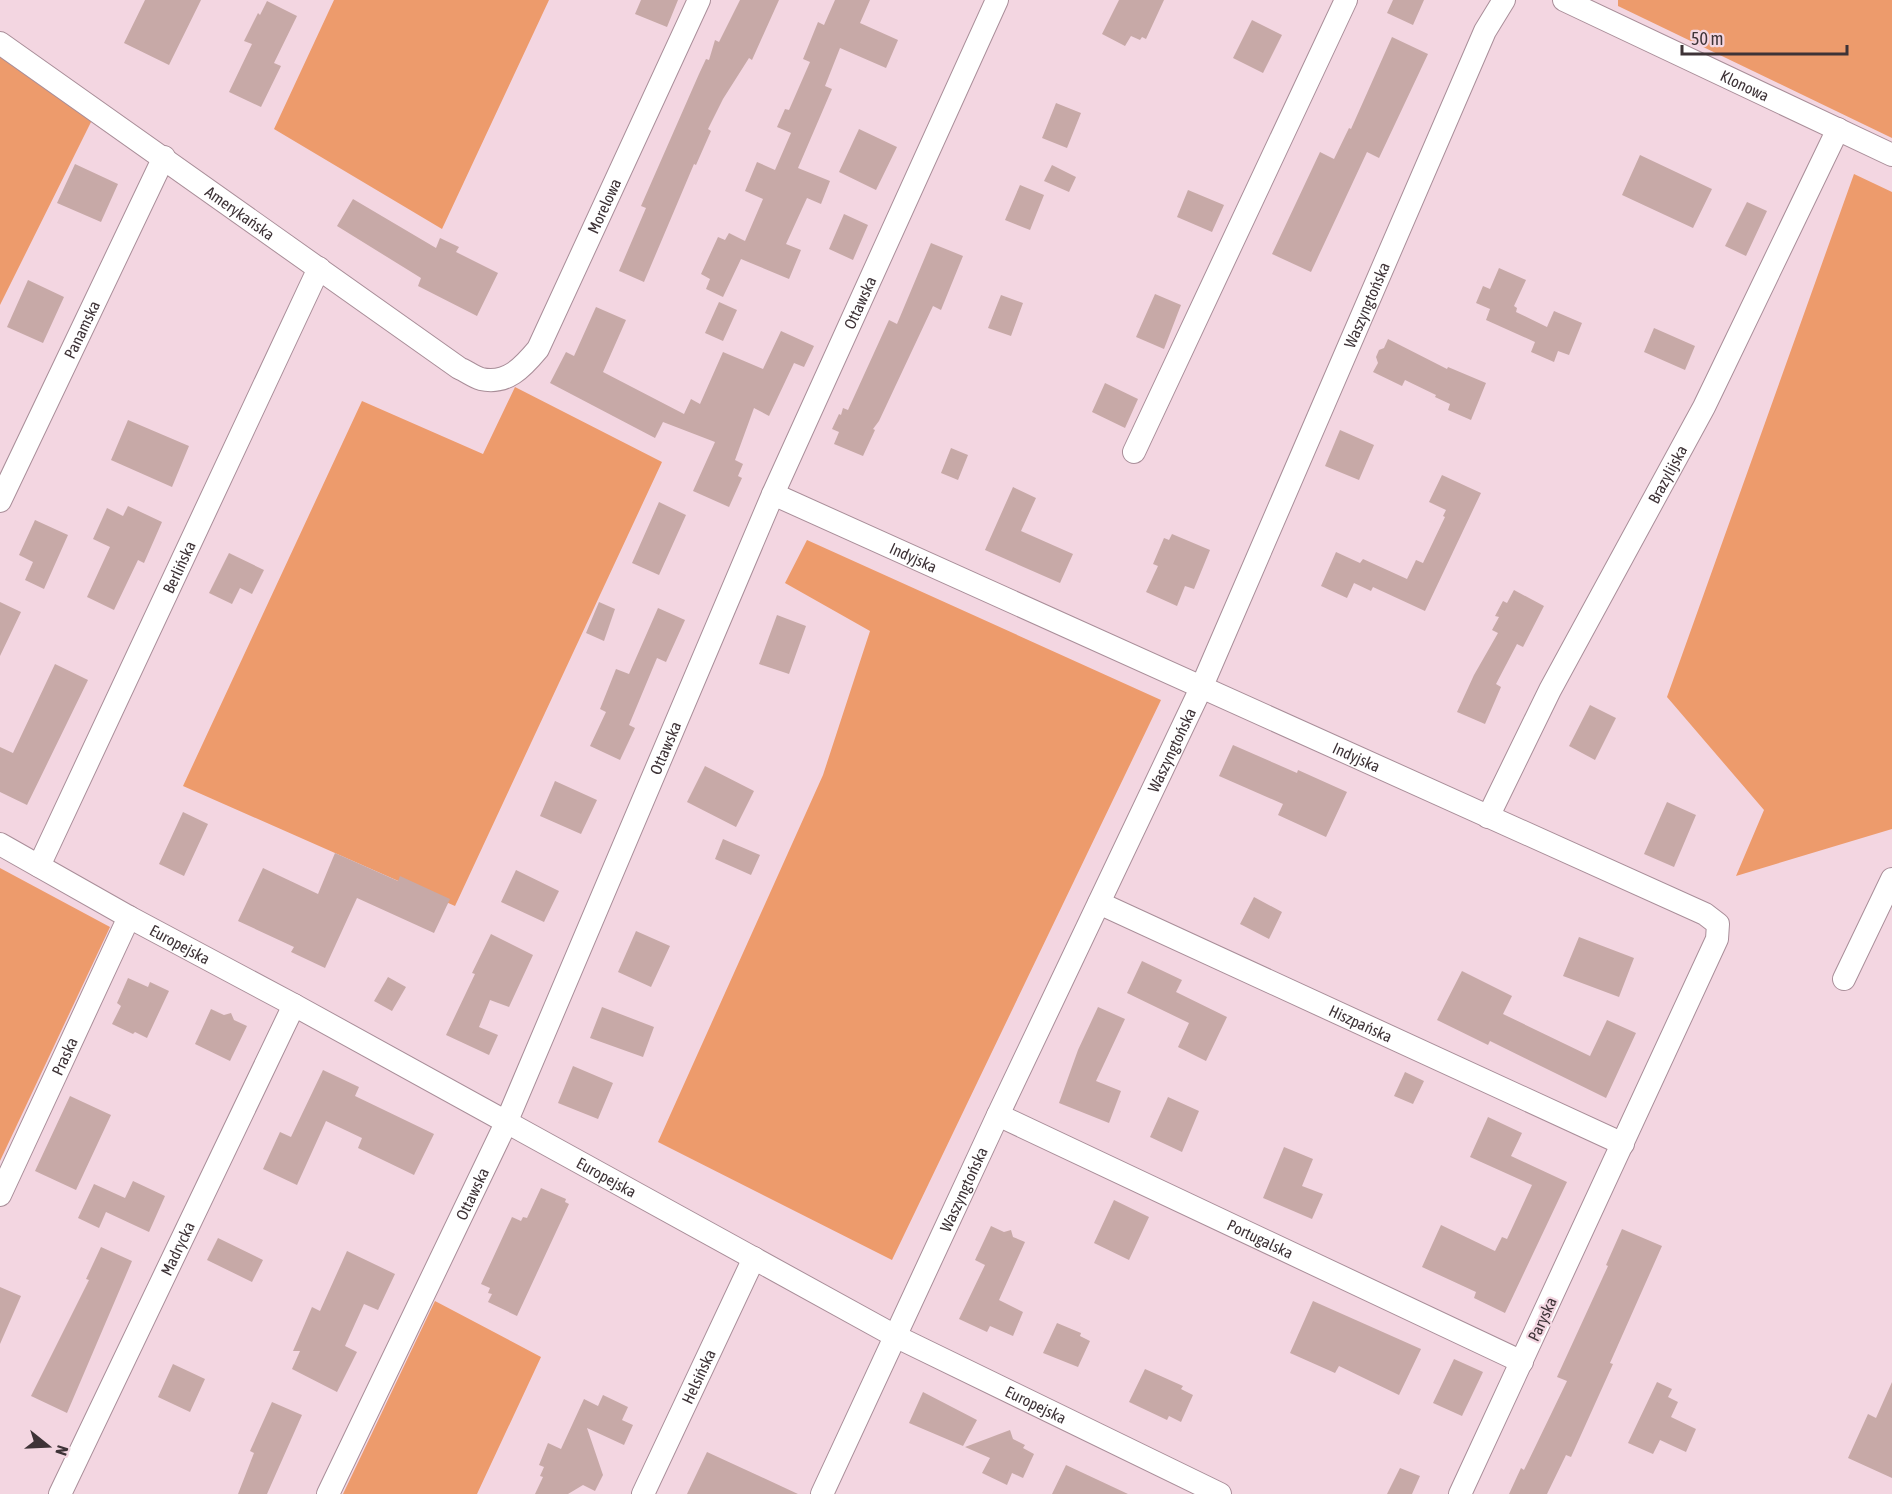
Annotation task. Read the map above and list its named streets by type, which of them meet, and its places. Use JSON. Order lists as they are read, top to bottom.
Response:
{
  "streets": {
    "street": [
      "Klonowa",
      "Morelowa",
      "Amerykańska",
      "Ottawska",
      "Waszyngtońska",
      "Panamska",
      "Brazylijska",
      "Indyjska",
      "Berlińska",
      "Europejska",
      "Hiszpańska",
      "Praska",
      "Portugalska",
      "Madrycka",
      "Paryska",
      "Helsińska"
    ]
  },
  "crossings": [
    ["Klonowa", "Brazylijska"],
    ["Morelowa", "Amerykańska"],
    ["Amerykańska", "Panamska"],
    ["Amerykańska", "Berlińska"],
    ["Ottawska", "Indyjska"],
    ["Ottawska", "Europejska"],
    ["Waszyngtońska", "Indyjska"],
    ["Waszyngtońska", "Europejska"],
    ["Waszyngtońska", "Hiszpańska"],
    ["Waszyngtońska", "Portugalska"],
    ["Brazylijska", "Indyjska"],
    ["Indyjska", "Hiszpańska"],
    ["Indyjska", "Paryska"],
    ["Berlińska", "Europejska"],
    ["Europejska", "Praska"],
    ["Europejska", "Madrycka"],
    ["Europejska", "Helsińska"],
    ["Hiszpańska", "Paryska"],
    ["Portugalska", "Paryska"]
  ],
  "scale_bar": "50 m",
  "north": "right"
}
